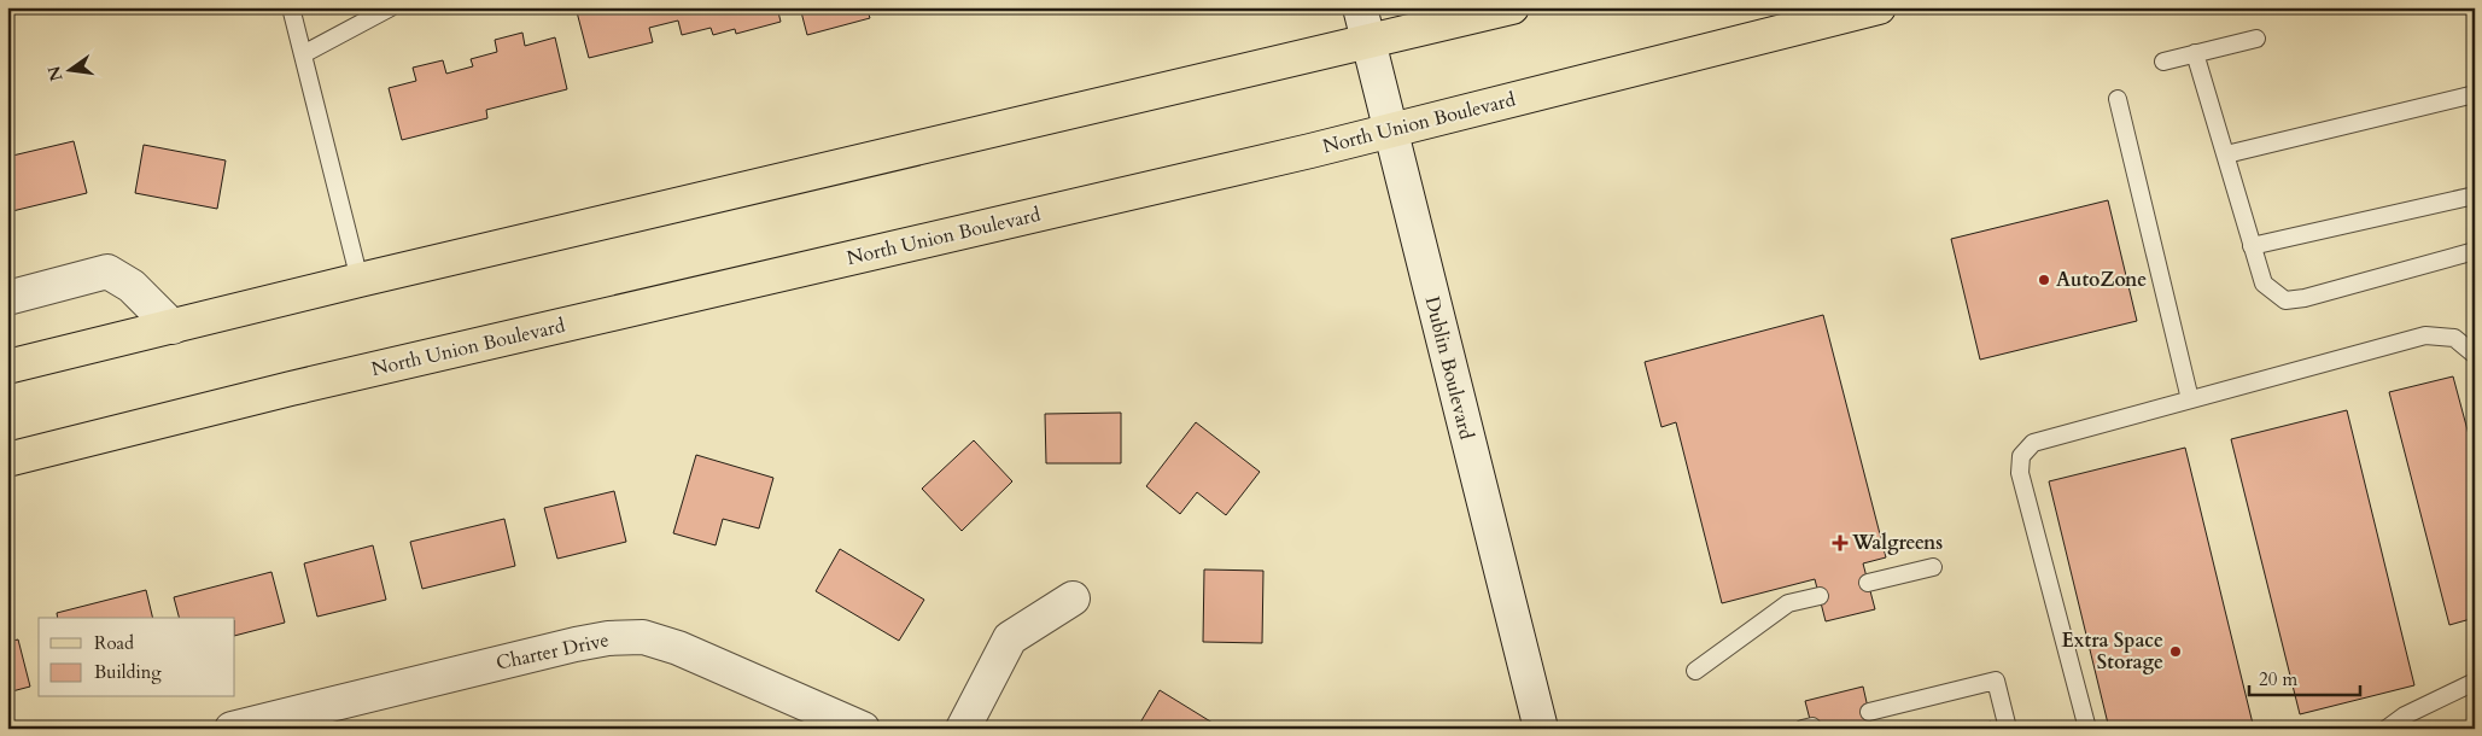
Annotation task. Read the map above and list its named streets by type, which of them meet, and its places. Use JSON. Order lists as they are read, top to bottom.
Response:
{
  "streets": {
    "main road": ["North Union Boulevard"],
    "street": ["Dublin Boulevard", "Charter Drive"]
  },
  "crossings": [
    ["North Union Boulevard", "Dublin Boulevard"]
  ],
  "places": {
    "other": ["AutoZone", "Extra Space Storage"],
    "health": ["Walgreens"]
  },
  "legend": ["Road", "Building"],
  "scale_bar": "20 m",
  "north": "left"
}
